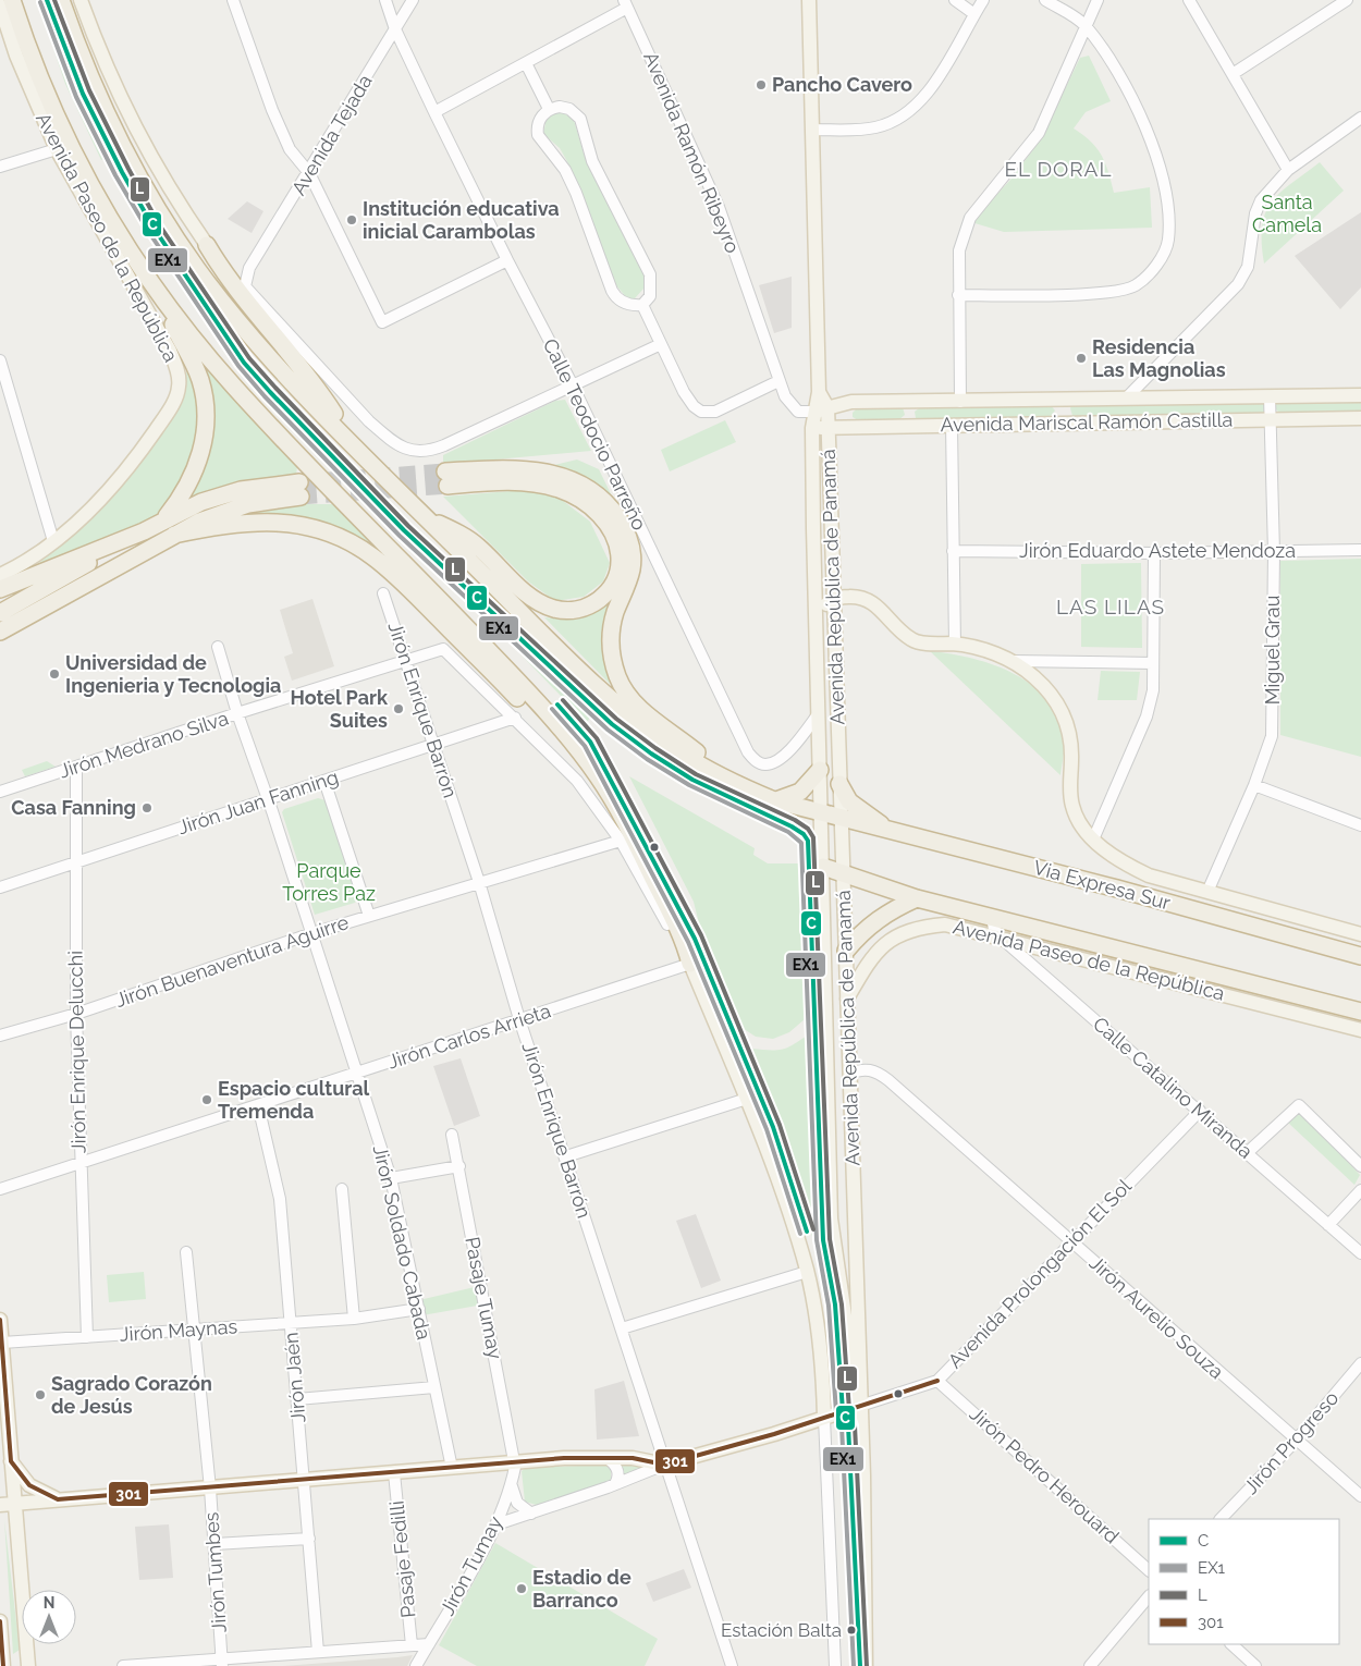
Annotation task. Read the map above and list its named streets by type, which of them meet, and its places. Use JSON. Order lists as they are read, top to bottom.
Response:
{
  "streets": {
    "highway": ["Via Expresa Sur"],
    "main road": ["Avenida Paseo de la República", "Avenida Mariscal Ramón Castilla", "Avenida República de Panamá"],
    "street": [
      "Avenida Tejada",
      "Avenida Ramón Ribeyro",
      "Calle Teodocio Parreño",
      "Jirón Eduardo Astete Mendoza",
      "Miguel Grau",
      "Jirón Enrique Barrón",
      "Jirón Medrano Silva",
      "Jirón Juan Fanning",
      "Jirón Buenaventura Aguirre",
      "Jirón Carlos Arrieta",
      "Jirón Enrique Delucchi",
      "Calle Catalino Miranda",
      "Jirón Soldado Cabada",
      "Avenida Prolongación El Sol",
      "Pasaje Tumay",
      "Jirón Aurelio Souza",
      "Jirón Maynas",
      "Jirón Jaén",
      "Jirón Progreso",
      "Jirón Pedro Herouard",
      "Pasaje Fedilli",
      "Jirón Tumay",
      "Jirón Tumbes"
    ]
  },
  "crossings": [
    ["Avenida Tejada", "Calle Teodocio Parreño"],
    ["Avenida Ramón Ribeyro", "Avenida Mariscal Ramón Castilla"],
    ["Avenida Ramón Ribeyro", "Avenida República de Panamá"],
    ["Avenida Paseo de la República", "Avenida República de Panamá"],
    ["Avenida Paseo de la República", "Calle Catalino Miranda"],
    ["Avenida Mariscal Ramón Castilla", "Avenida República de Panamá"],
    ["Avenida Mariscal Ramón Castilla", "Miguel Grau"],
    ["Calle Teodocio Parreño", "Avenida República de Panamá"],
    ["Jirón Eduardo Astete Mendoza", "Miguel Grau"],
    ["Avenida República de Panamá", "Via Expresa Sur"],
    ["Avenida República de Panamá", "Avenida Prolongación El Sol"],
    ["Avenida República de Panamá", "Jirón Aurelio Souza"],
    ["Jirón Enrique Barrón", "Jirón Medrano Silva"],
    ["Jirón Enrique Barrón", "Jirón Juan Fanning"],
    ["Jirón Enrique Barrón", "Jirón Buenaventura Aguirre"],
    ["Jirón Enrique Barrón", "Jirón Carlos Arrieta"],
    ["Jirón Medrano Silva", "Jirón Juan Fanning"],
    ["Jirón Medrano Silva", "Jirón Enrique Delucchi"],
    ["Jirón Medrano Silva", "Jirón Soldado Cabada"],
    ["Jirón Juan Fanning", "Jirón Enrique Delucchi"],
    ["Jirón Juan Fanning", "Jirón Soldado Cabada"],
    ["Jirón Buenaventura Aguirre", "Jirón Enrique Delucchi"],
    ["Jirón Buenaventura Aguirre", "Jirón Soldado Cabada"],
    ["Jirón Carlos Arrieta", "Jirón Enrique Delucchi"],
    ["Jirón Carlos Arrieta", "Jirón Soldado Cabada"],
    ["Jirón Carlos Arrieta", "Jirón Jaén"],
    ["Jirón Enrique Delucchi", "Jirón Maynas"],
    ["Calle Catalino Miranda", "Avenida Prolongación El Sol"],
    ["Jirón Soldado Cabada", "Jirón Maynas"],
    ["Avenida Prolongación El Sol", "Jirón Aurelio Souza"],
    ["Avenida Prolongación El Sol", "Jirón Pedro Herouard"],
    ["Pasaje Tumay", "Jirón Tumay"],
    ["Jirón Aurelio Souza", "Jirón Progreso"],
    ["Jirón Maynas", "Jirón Jaén"],
    ["Jirón Maynas", "Jirón Tumbes"]
  ],
  "districts": ["EL DORAL", "LAS LILAS"],
  "parks": ["Santa Camela", "Parque Torres Paz"],
  "places": [
    "Pancho Cavero",
    "Institución educativa inicial Carambolas",
    "Residencia Las Magnolias",
    "Universidad de Ingenieria y Tecnologia",
    "Hotel Park Suites",
    "Casa Fanning",
    "Espacio cultural Tremenda",
    "Sagrado Corazón de Jesús",
    "Estadio de Barranco",
    "Estación Balta"
  ],
  "lines": [
    "transit line C",
    "transit line L",
    "transit line EX1",
    "transit line 301"
  ],
  "legend": [
    "C",
    "EX1",
    "L",
    "301"
  ],
  "north": "top"
}
